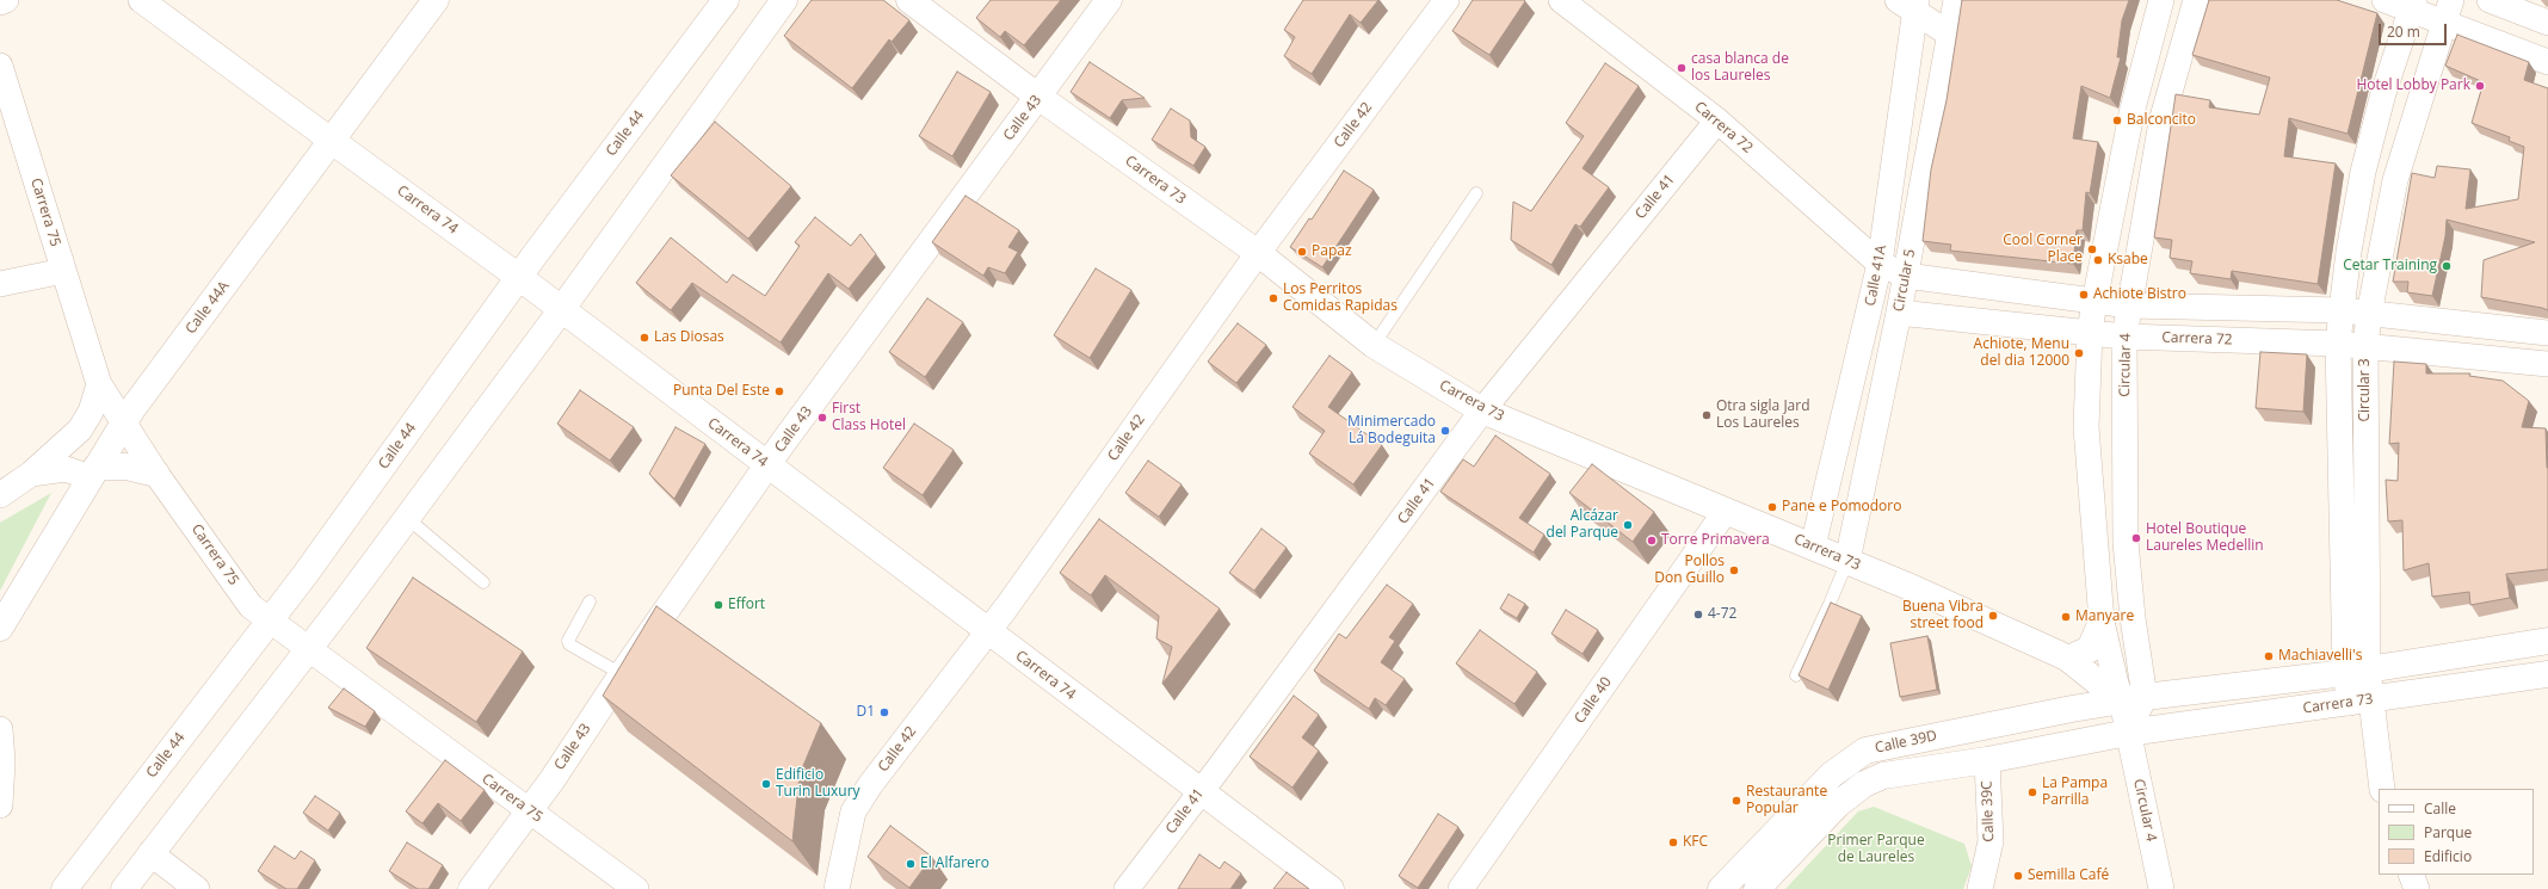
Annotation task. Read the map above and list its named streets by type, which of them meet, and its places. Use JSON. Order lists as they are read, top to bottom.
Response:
{
  "streets": {
    "street": [
      "Calle 43",
      "Calle 42",
      "Carrera 72",
      "Calle 44",
      "Carrera 73",
      "Calle 41",
      "Carrera 74",
      "Carrera 75",
      "Calle 41A",
      "Circular 5",
      "Calle 44A",
      "Circular 4",
      "Circular 3",
      "Calle 40",
      "Calle 39D",
      "Calle 39C"
    ]
  },
  "crossings": [
    ["Calle 43", "Carrera 73"],
    ["Calle 43", "Carrera 74"],
    ["Calle 43", "Carrera 75"],
    ["Calle 42", "Carrera 73"],
    ["Calle 42", "Carrera 74"],
    ["Carrera 72", "Calle 41"],
    ["Carrera 72", "Calle 41A"],
    ["Carrera 72", "Circular 5"],
    ["Carrera 72", "Circular 4"],
    ["Carrera 72", "Circular 3"],
    ["Calle 44", "Carrera 74"],
    ["Calle 44", "Carrera 75"],
    ["Carrera 73", "Calle 41"],
    ["Carrera 73", "Calle 41A"],
    ["Carrera 73", "Circular 5"],
    ["Carrera 73", "Circular 4"],
    ["Carrera 73", "Circular 3"],
    ["Carrera 73", "Calle 40"],
    ["Carrera 73", "Calle 39D"],
    ["Calle 41", "Carrera 74"],
    ["Carrera 74", "Calle 44A"],
    ["Carrera 75", "Calle 44A"],
    ["Circular 4", "Calle 39D"],
    ["Calle 39D", "Calle 39C"]
  ],
  "parks": ["Primer Parque de Laureles"],
  "places": [
    "casa blanca de los Laureles",
    "Hotel Lobby Park",
    "Balconcito",
    "Cool Corner Place",
    "Papaz",
    "Ksabe",
    "Cetar Training",
    "Achiote Bistro",
    "Los Perritos Comidas Rapidas",
    "Las Diosas",
    "Achiote, Menu del dia 12000",
    "Punta Del Este",
    "Otra sigla Jard Los Laureles",
    "First Class Hotel",
    "Minimercado Lá Bodeguita",
    "Pane e Pomodoro",
    "Alcázar del Parque",
    "Hotel Boutique Laureles Medellin",
    "Torre Primavera",
    "Pollos Don Guillo",
    "Effort",
    "4-72",
    "Buena Vibra street food",
    "Manyare",
    "Machiavelli's",
    "D1",
    "Edificio Turin Luxury",
    "La Pampa Parrilla",
    "Restaurante Popular",
    "KFC",
    "El Alfarero",
    "Semilla Café"
  ],
  "legend": ["Calle", "Parque", "Edificio"],
  "scale_bar": "20 m"
}
